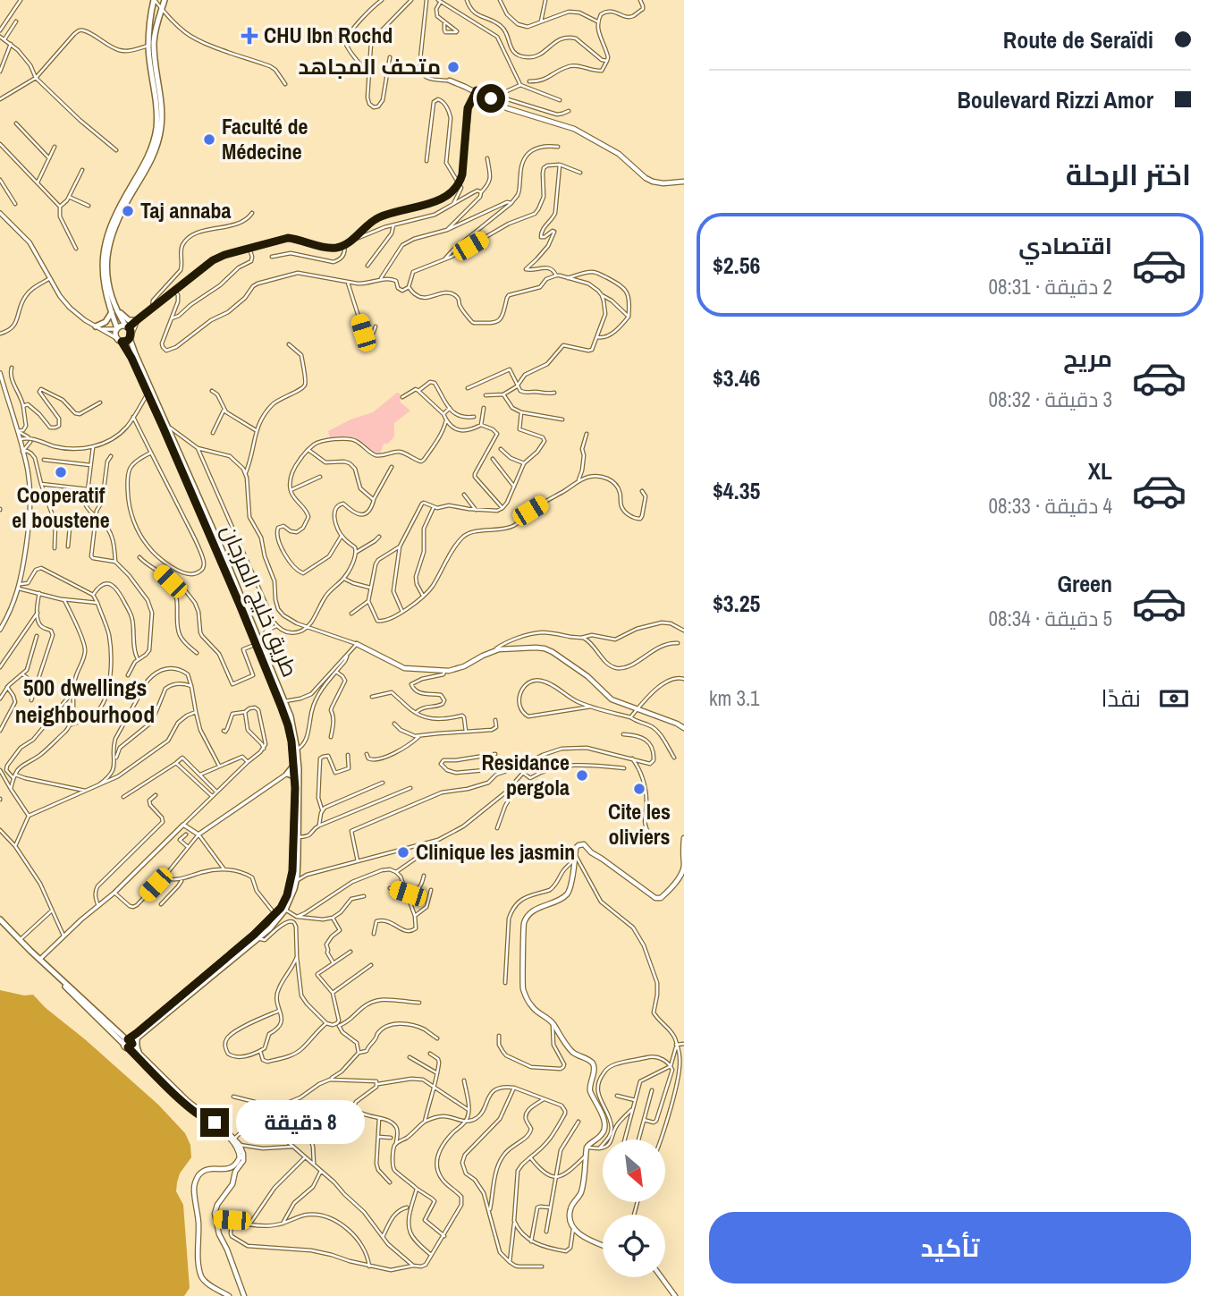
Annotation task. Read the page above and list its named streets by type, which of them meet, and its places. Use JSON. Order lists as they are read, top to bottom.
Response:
{
  "streets": {
    "main road": ["طريق خليج المرجان"]
  },
  "districts": ["500 dwellings neighbourhood"],
  "places": {
    "health": ["CHU Ibn Rochd"],
    "other": [
      "متحف المجاهد",
      "Faculté de Médecine",
      "Taj annaba",
      "Cooperatif el boustene",
      "Residance pergola",
      "Cite les oliviers",
      "Clinique les jasmin"
    ]
  },
  "north": "bottom right",
  "page": {
    "banner": ["Route de Seraïdi", "Boulevard Rizzi Amor"],
    "heading": "اختر الرحلة",
    "list": [
      {
        "name": "اقتصادي",
        "note": "2 دقيقة · 08:31",
        "value": "$2.56"
      },
      {
        "name": "مريح",
        "note": "3 دقيقة · 08:32",
        "value": "$3.46"
      },
      {
        "name": "XL",
        "note": "4 دقيقة · 08:33",
        "value": "$4.35"
      },
      {
        "name": "Green",
        "note": "5 دقيقة · 08:34",
        "value": "$3.25"
      }
    ],
    "pay": ["نقدًا", "3.1 km"],
    "bubble": "8 دقيقة",
    "buttons": "تأكيد"
  }
}
